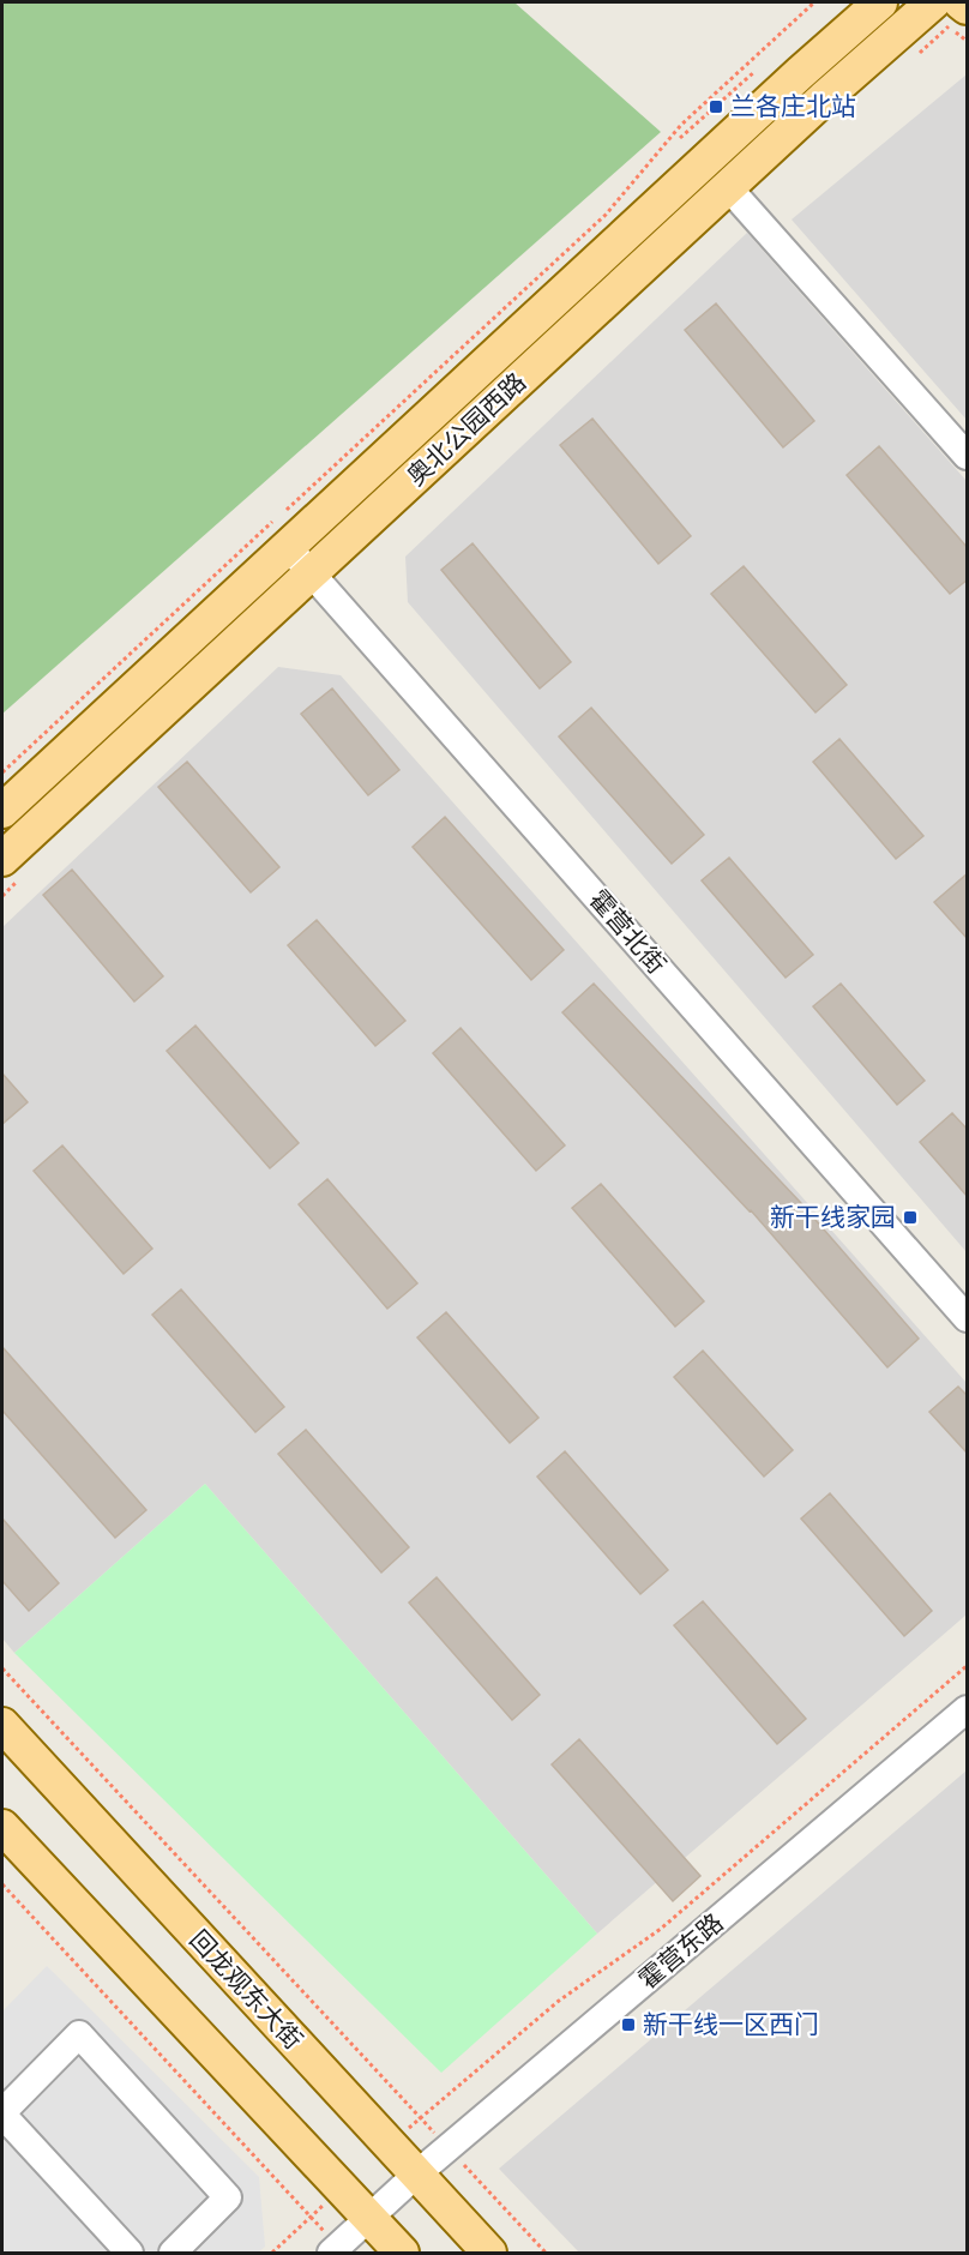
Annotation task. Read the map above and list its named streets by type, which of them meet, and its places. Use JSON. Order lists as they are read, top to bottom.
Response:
{
  "streets": {
    "main road": ["奥北公园西路", "回龙观东大街"],
    "street": ["霍营北街", "霍营东路"]
  },
  "crossings": [
    ["奥北公园西路", "霍营北街"],
    ["霍营东路", "回龙观东大街"]
  ],
  "places": {
    "transit": ["兰各庄北站", "新干线家园", "新干线一区西门"]
  }
}
